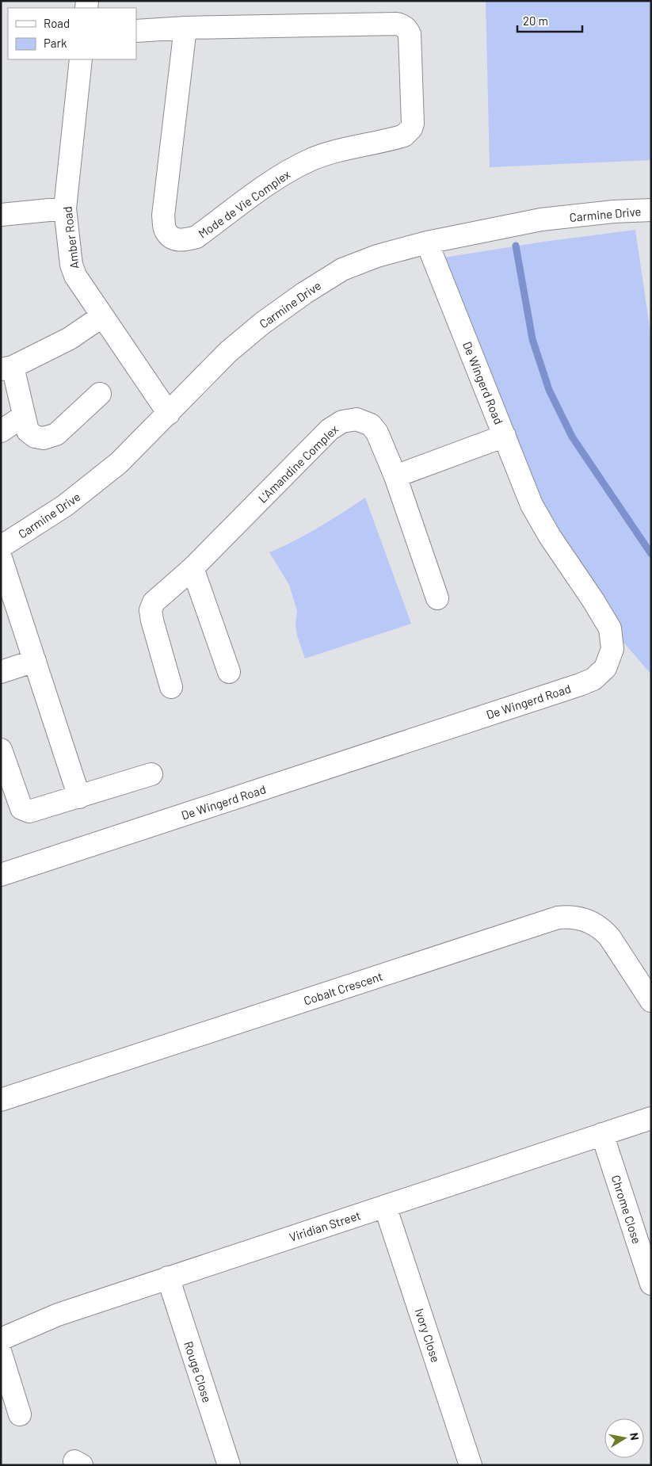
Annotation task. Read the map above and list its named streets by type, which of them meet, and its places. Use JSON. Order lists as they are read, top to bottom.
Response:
{
  "streets": {
    "street": [
      "Mode de Vie Complex",
      "Carmine Drive",
      "Amber Road",
      "De Wingerd Road",
      "L'Amandine Complex",
      "Cobalt Crescent",
      "Chrome Close",
      "Viridian Street",
      "Ivory Close",
      "Rouge Close"
    ]
  },
  "crossings": [
    ["Carmine Drive", "Amber Road"],
    ["Carmine Drive", "De Wingerd Road"],
    ["Chrome Close", "Viridian Street"],
    ["Viridian Street", "Ivory Close"],
    ["Viridian Street", "Rouge Close"]
  ],
  "legend": ["Road", "Park"],
  "scale_bar": "20 m",
  "north": "right"
}
